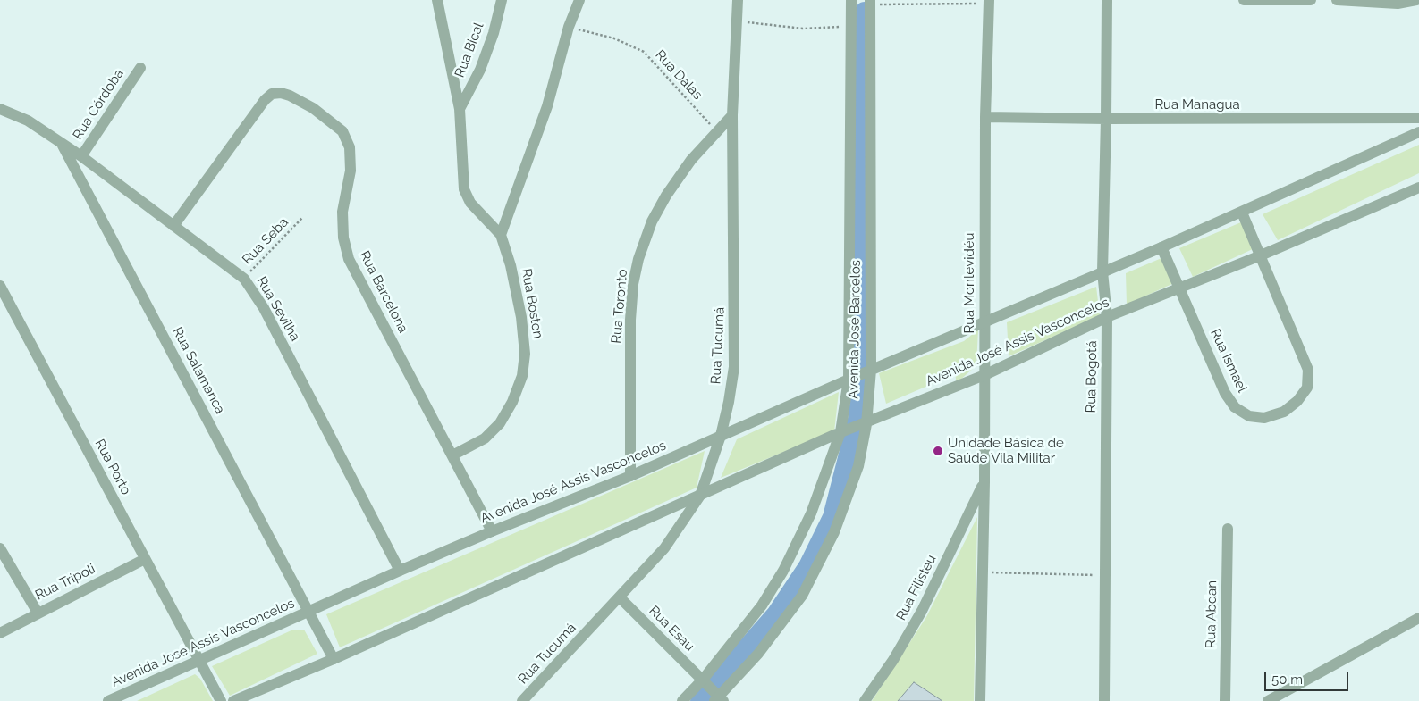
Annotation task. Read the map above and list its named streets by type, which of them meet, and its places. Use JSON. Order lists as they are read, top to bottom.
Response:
{
  "streets": {
    "street": [
      "Rua Bical",
      "Rua Córdoba",
      "Rua Managua",
      "Rua Montevidéu",
      "Rua Barcelona",
      "Rua Boston",
      "Rua Toronto",
      "Rua Sevilha",
      "Avenida José Barcelos",
      "Avenida José Assis Vasconcelos",
      "Rua Tucumá",
      "Rua Ismael",
      "Rua Salamanca",
      "Rua Bogotá",
      "Rua Porto",
      "Rua Tripoli",
      "Rua Filisteu",
      "Rua Abdan",
      "Rua Esau"
    ],
    "path": ["Rua Dalas", "Rua Seba"]
  },
  "crossings": [
    ["Rua Bical", "Rua Boston"],
    ["Rua Dalas", "Rua Toronto"],
    ["Rua Córdoba", "Rua Sevilha"],
    ["Rua Managua", "Rua Montevidéu"],
    ["Rua Managua", "Rua Bogotá"],
    ["Rua Seba", "Rua Sevilha"],
    ["Rua Montevidéu", "Avenida José Assis Vasconcelos"],
    ["Rua Montevidéu", "Rua Filisteu"],
    ["Rua Barcelona", "Rua Boston"],
    ["Rua Barcelona", "Rua Sevilha"],
    ["Rua Barcelona", "Avenida José Assis Vasconcelos"],
    ["Rua Toronto", "Avenida José Assis Vasconcelos"],
    ["Rua Toronto", "Rua Tucumá"],
    ["Rua Sevilha", "Avenida José Assis Vasconcelos"],
    ["Rua Sevilha", "Rua Salamanca"],
    ["Avenida José Barcelos", "Avenida José Assis Vasconcelos"],
    ["Avenida José Barcelos", "Rua Esau"],
    ["Avenida José Assis Vasconcelos", "Rua Tucumá"],
    ["Avenida José Assis Vasconcelos", "Rua Ismael"],
    ["Avenida José Assis Vasconcelos", "Rua Salamanca"],
    ["Avenida José Assis Vasconcelos", "Rua Bogotá"],
    ["Avenida José Assis Vasconcelos", "Rua Porto"],
    ["Rua Tucumá", "Rua Esau"],
    ["Rua Porto", "Rua Tripoli"]
  ],
  "places": ["Unidade Básica de Saúde Vila Militar"],
  "scale_bar": "50 m"
}
